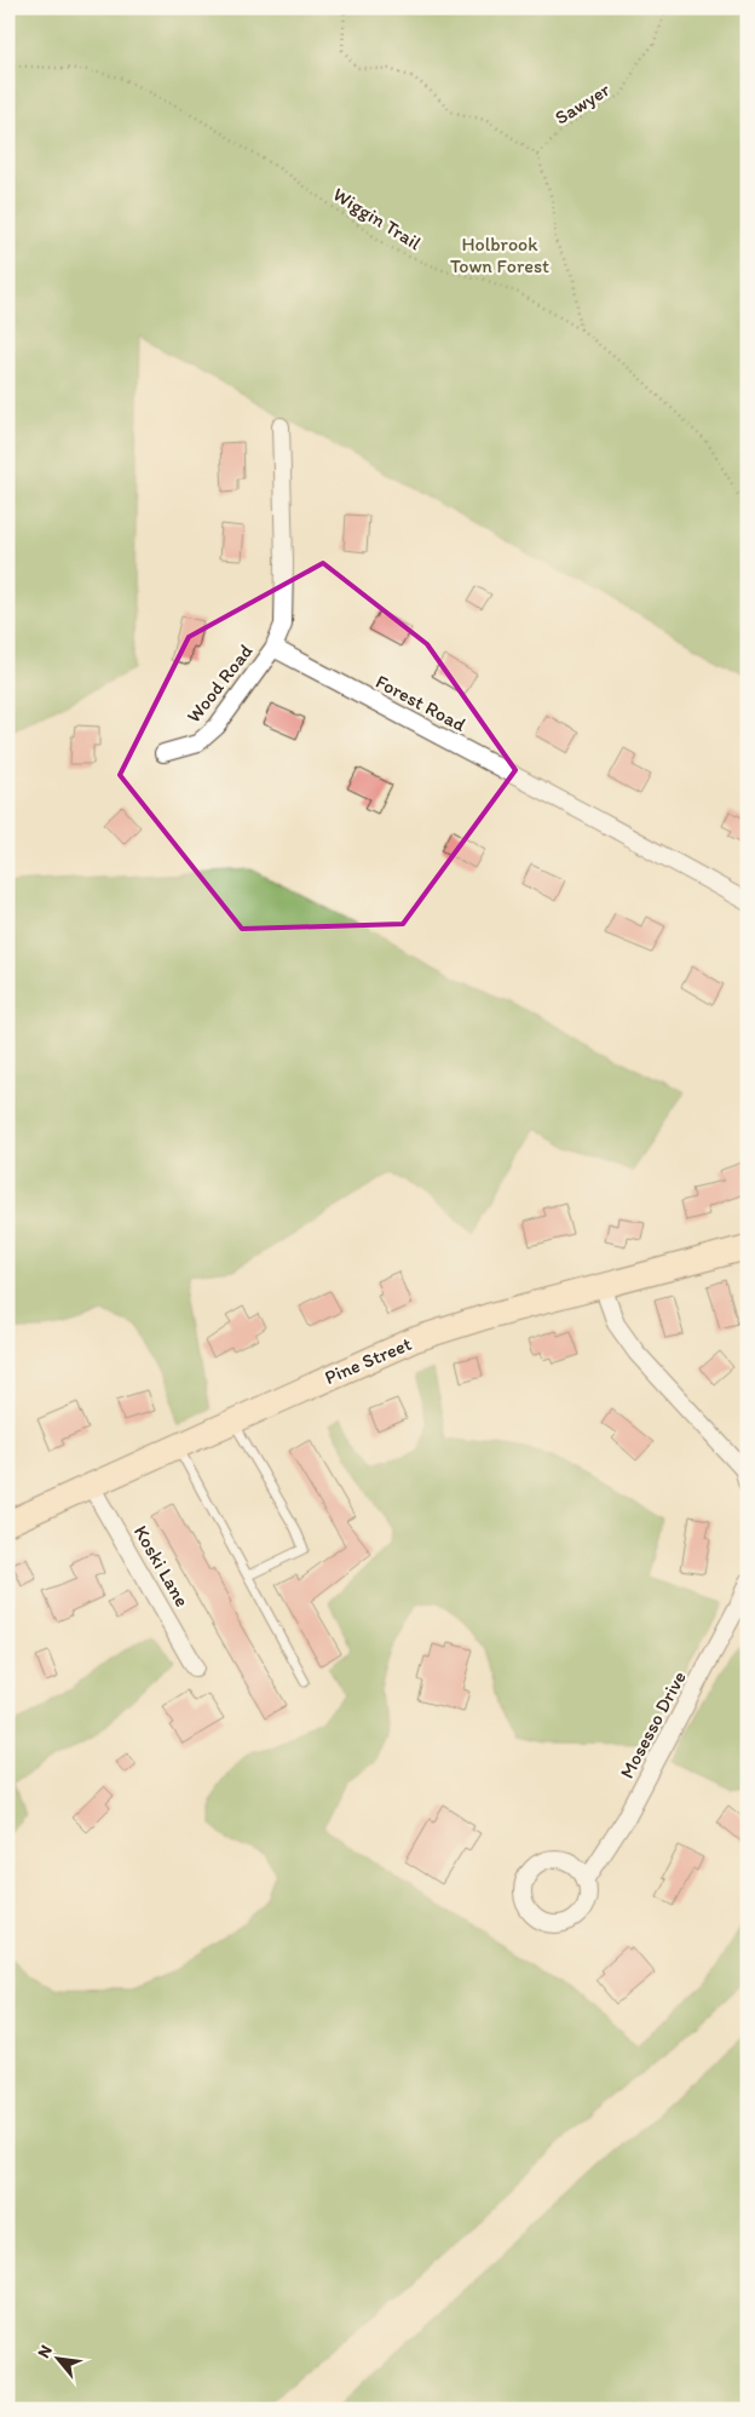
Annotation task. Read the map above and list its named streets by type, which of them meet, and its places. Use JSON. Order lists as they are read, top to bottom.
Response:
{
  "streets": {
    "main road": ["Pine Street"],
    "street": [
      "Wood Road",
      "Forest Road",
      "Koski Lane",
      "Mosesso Drive"
    ],
    "path": ["Sawyer", "Wiggin Trail"]
  },
  "crossings": [
    ["Wood Road", "Forest Road"],
    ["Pine Street", "Koski Lane"]
  ],
  "parks": ["Holbrook Town Forest"],
  "north": "top left"
}
